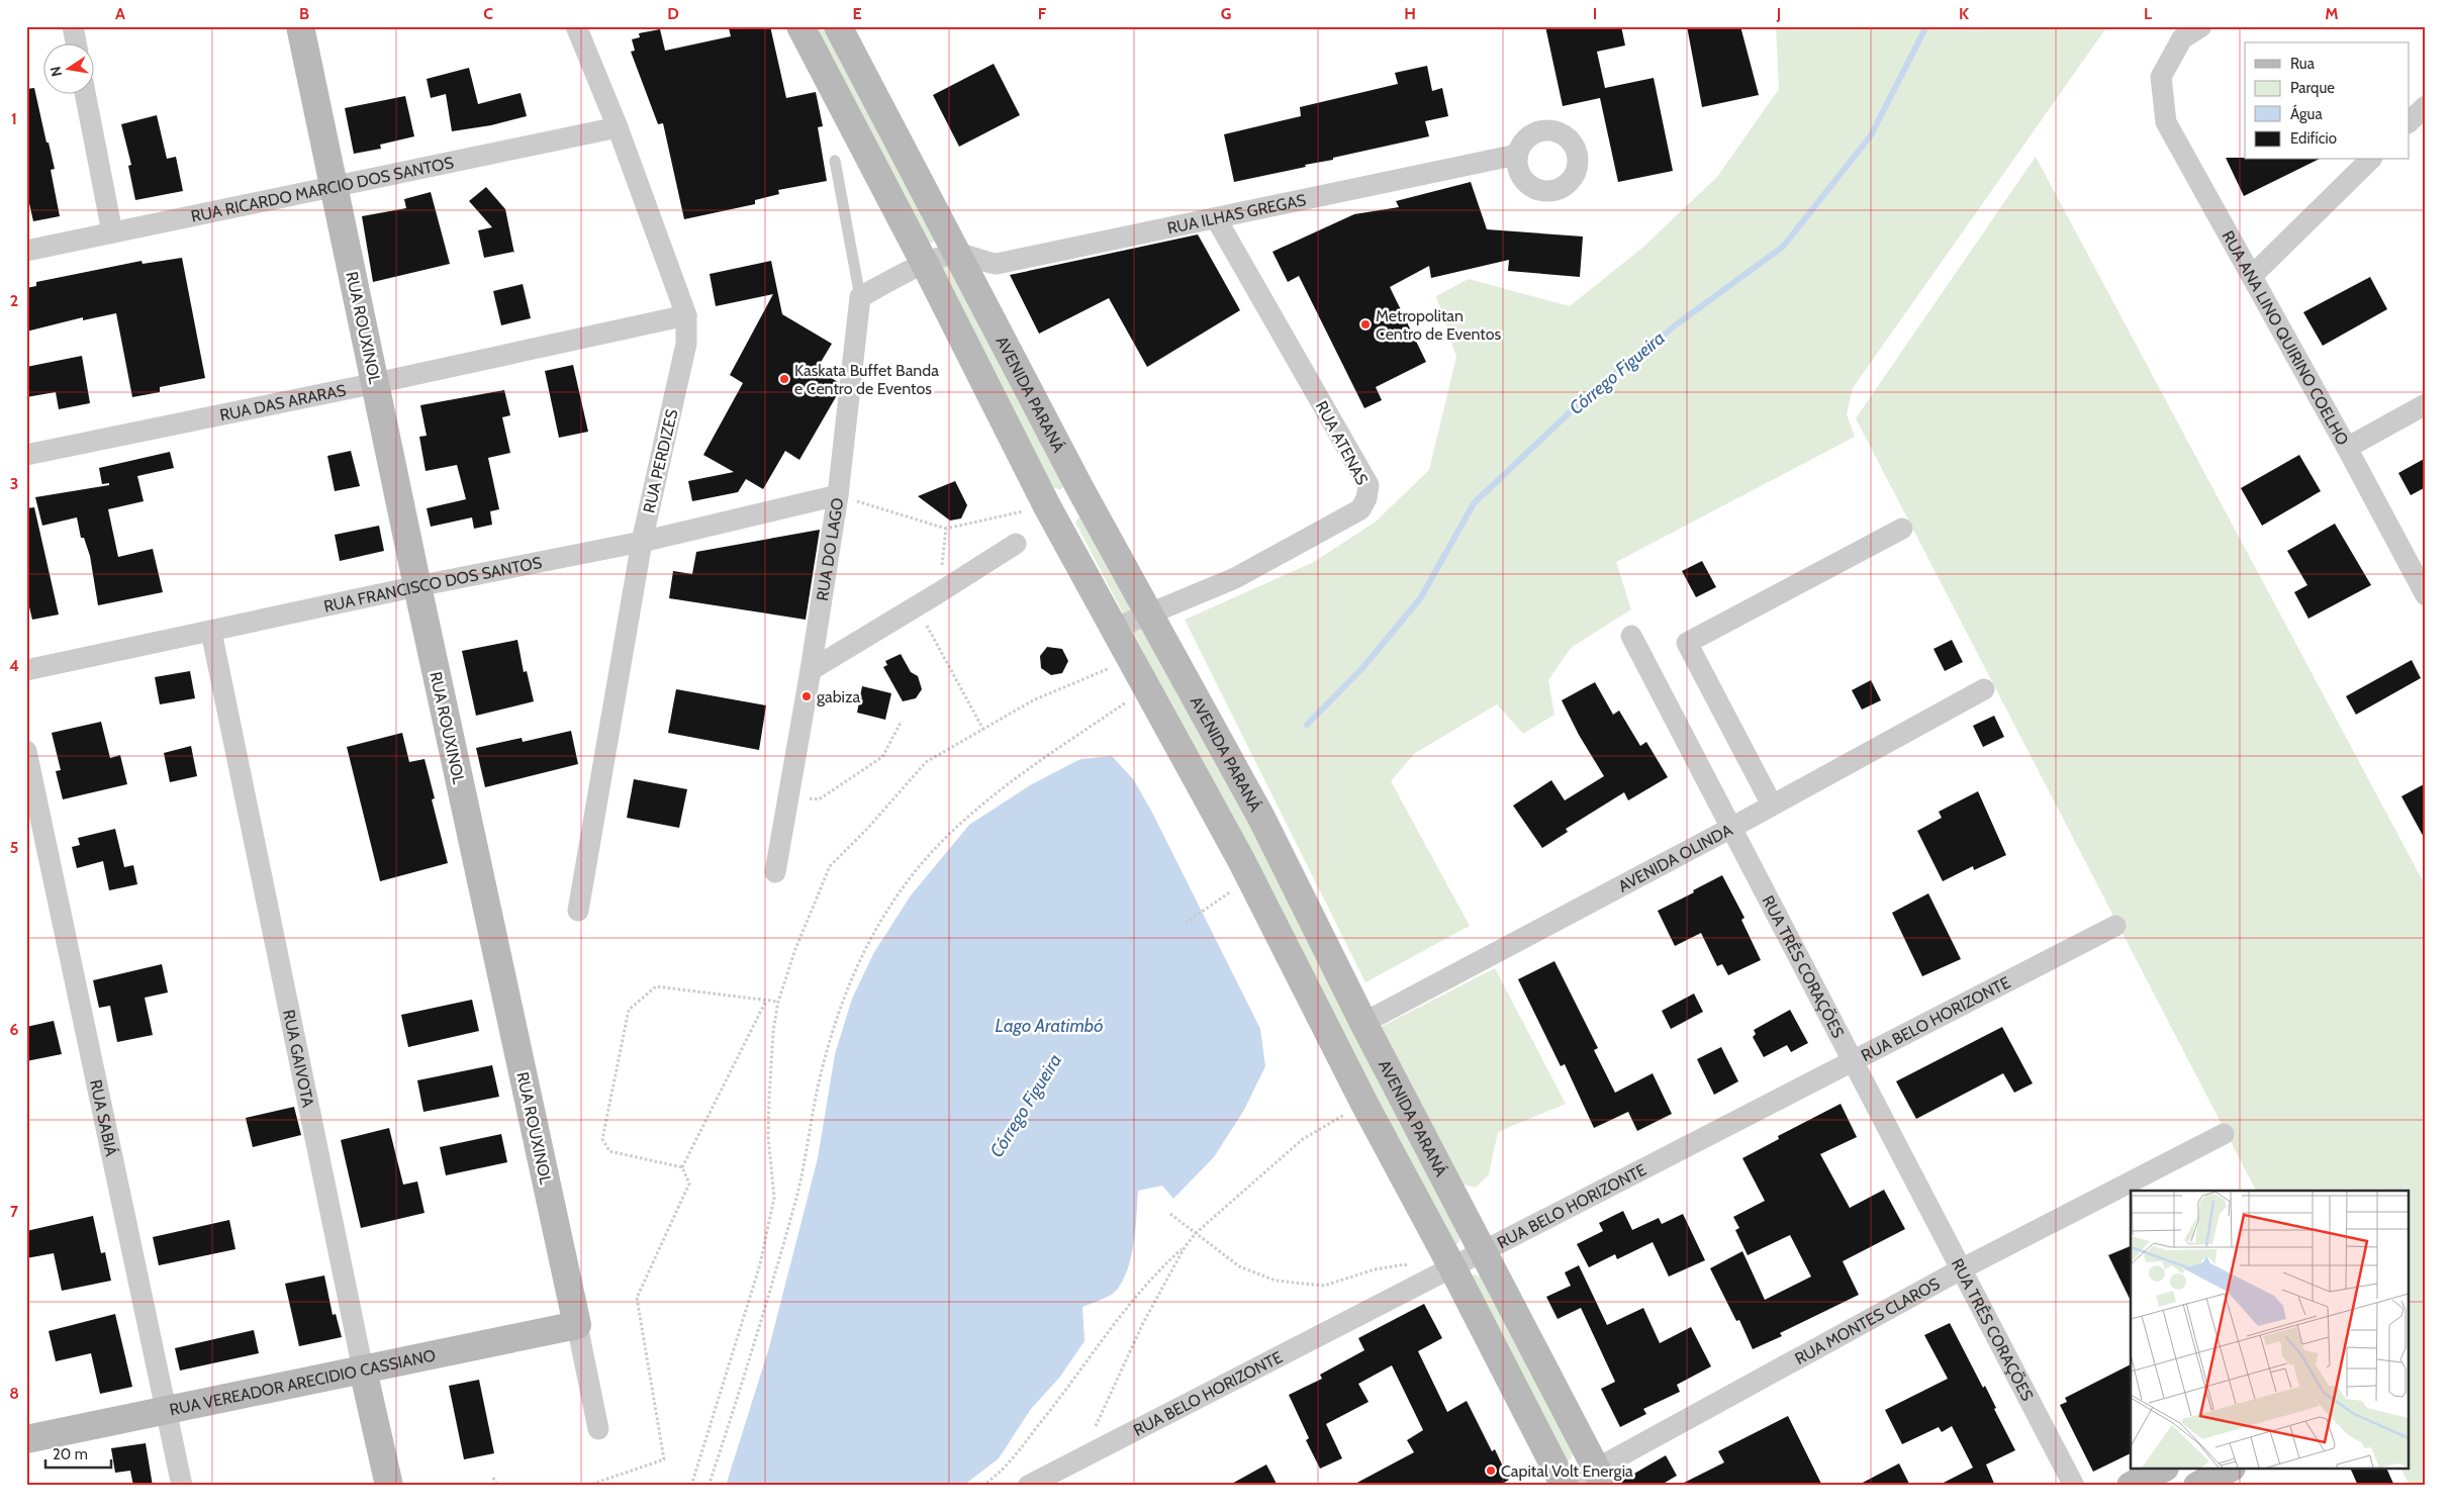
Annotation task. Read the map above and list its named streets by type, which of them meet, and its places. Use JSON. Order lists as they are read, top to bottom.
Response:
{
  "streets": {
    "main road": [
      "RUA ROUXINOL",
      "AVENIDA PARANÁ",
      "RUA GAIVOTA",
      "RUA VEREADOR ARECIDIO CASSIANO"
    ],
    "street": [
      "RUA RICARDO MARCIO DOS SANTOS",
      "RUA ILHAS GREGAS",
      "RUA ANA LINO QUIRINO COELHO",
      "RUA DAS ARARAS",
      "RUA ATENAS",
      "RUA PERDIZES",
      "RUA DO LAGO",
      "RUA FRANCISCO DOS SANTOS",
      "AVENIDA OLINDA",
      "RUA TRÊS CORAÇÕES",
      "RUA BELO HORIZONTE",
      "RUA SABIÁ",
      "RUA MONTES CLAROS"
    ]
  },
  "crossings": [
    ["RUA RICARDO MARCIO DOS SANTOS", "RUA ROUXINOL"],
    ["RUA RICARDO MARCIO DOS SANTOS", "RUA PERDIZES"],
    ["RUA ILHAS GREGAS", "AVENIDA PARANÁ"],
    ["RUA ILHAS GREGAS", "RUA ATENAS"],
    ["RUA ROUXINOL", "RUA DAS ARARAS"],
    ["RUA ROUXINOL", "RUA FRANCISCO DOS SANTOS"],
    ["RUA ROUXINOL", "RUA VEREADOR ARECIDIO CASSIANO"],
    ["AVENIDA PARANÁ", "RUA ATENAS"],
    ["AVENIDA PARANÁ", "AVENIDA OLINDA"],
    ["AVENIDA PARANÁ", "RUA BELO HORIZONTE"],
    ["AVENIDA PARANÁ", "RUA MONTES CLAROS"],
    ["RUA DAS ARARAS", "RUA PERDIZES"],
    ["RUA PERDIZES", "RUA FRANCISCO DOS SANTOS"],
    ["RUA DO LAGO", "RUA FRANCISCO DOS SANTOS"],
    ["RUA FRANCISCO DOS SANTOS", "RUA GAIVOTA"],
    ["AVENIDA OLINDA", "RUA TRÊS CORAÇÕES"],
    ["RUA TRÊS CORAÇÕES", "RUA BELO HORIZONTE"],
    ["RUA TRÊS CORAÇÕES", "RUA MONTES CLAROS"],
    ["RUA GAIVOTA", "RUA VEREADOR ARECIDIO CASSIANO"],
    ["RUA SABIÁ", "RUA VEREADOR ARECIDIO CASSIANO"]
  ],
  "water": ["Córrego Figueira", "Lago Aratimbó"],
  "places": [
    "Metropolitan Centro de Eventos",
    "Kaskata Buffet Banda e Centro de Eventos",
    "gabiza",
    "Capital Volt Energia"
  ],
  "legend": [
    "Rua",
    "Parque",
    "Água",
    "Edifício"
  ],
  "scale_bar": "20 m",
  "north": "left",
  "grid": {
    "columns": [
      "A",
      "B",
      "C",
      "D",
      "E",
      "F",
      "G",
      "H",
      "I",
      "J",
      "K",
      "L",
      "M"
    ],
    "rows": [
      "1",
      "2",
      "3",
      "4",
      "5",
      "6",
      "7",
      "8"
    ]
  }
}
